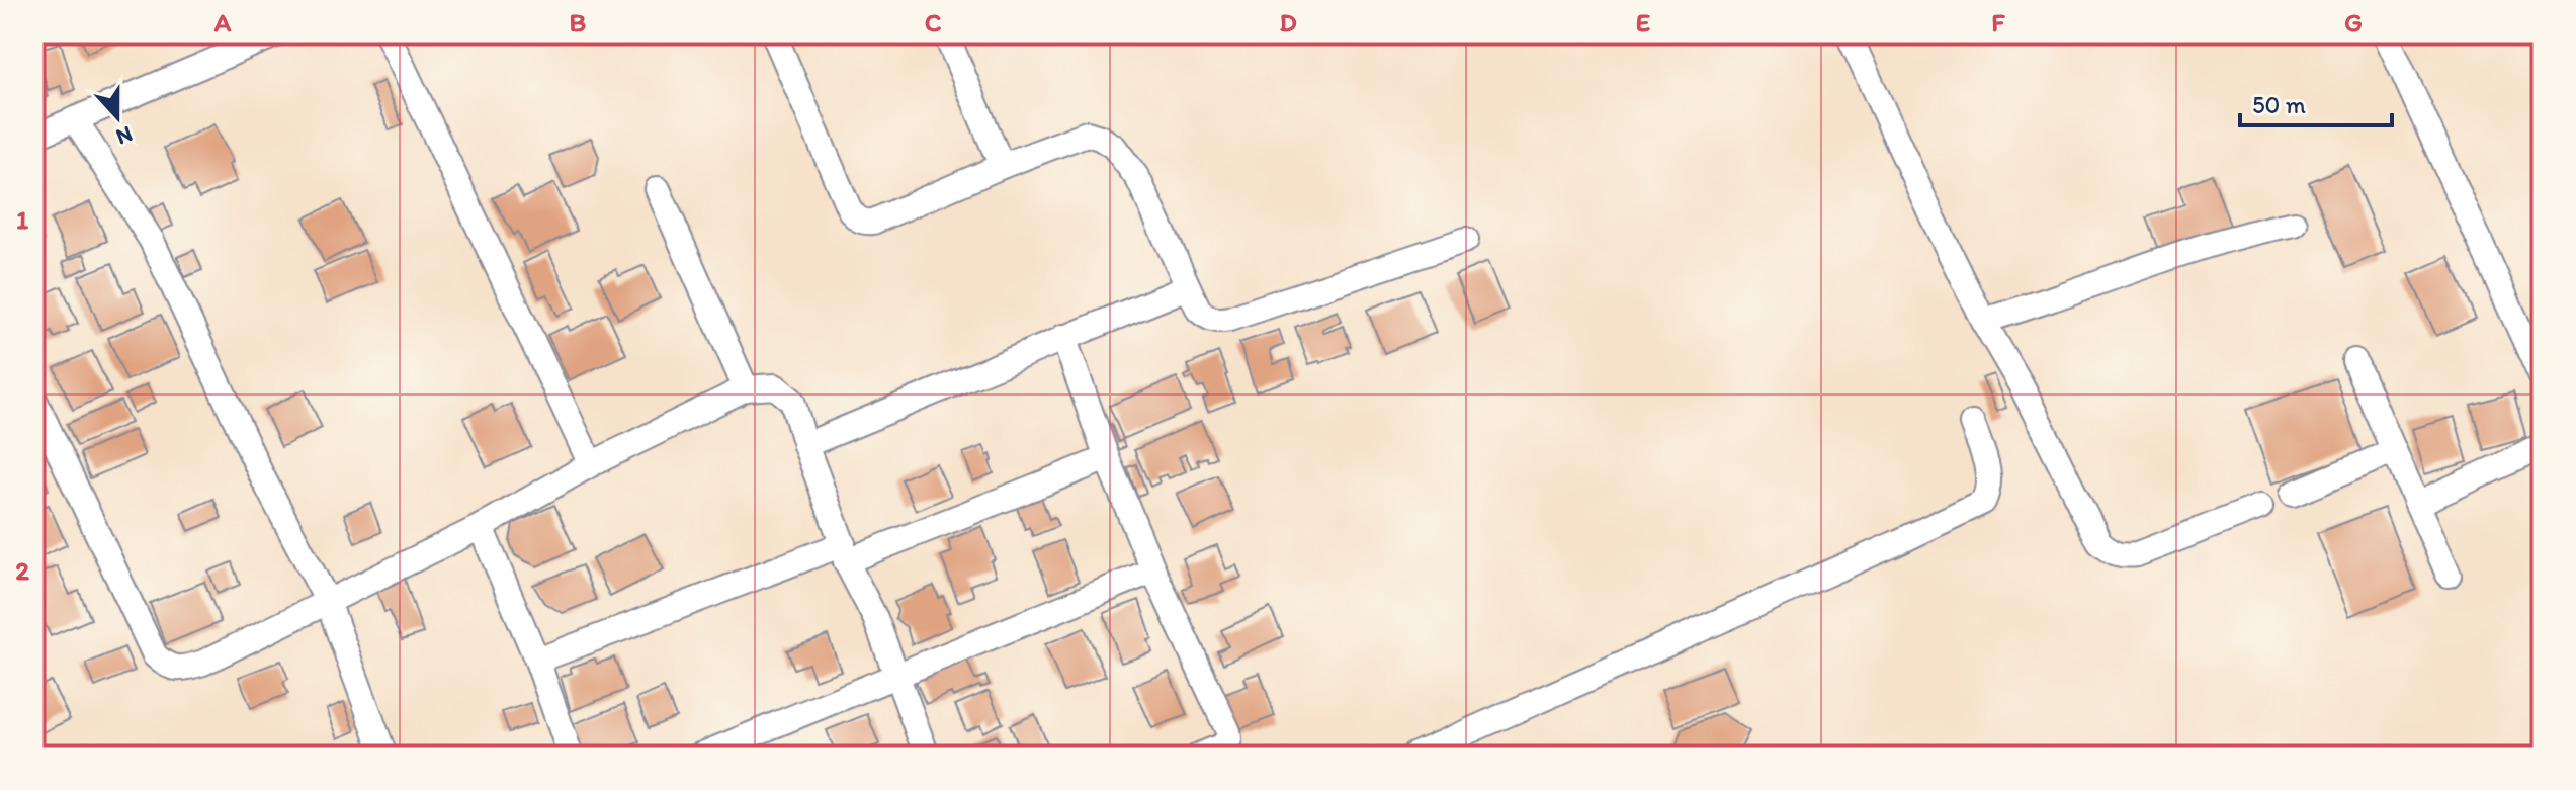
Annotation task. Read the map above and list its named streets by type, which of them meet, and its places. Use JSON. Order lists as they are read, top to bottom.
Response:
{
  "scale_bar": "50 m",
  "north": "bottom",
  "grid": {
    "columns": [
      "A",
      "B",
      "C",
      "D",
      "E",
      "F",
      "G"
    ],
    "rows": ["1", "2"]
  }
}
